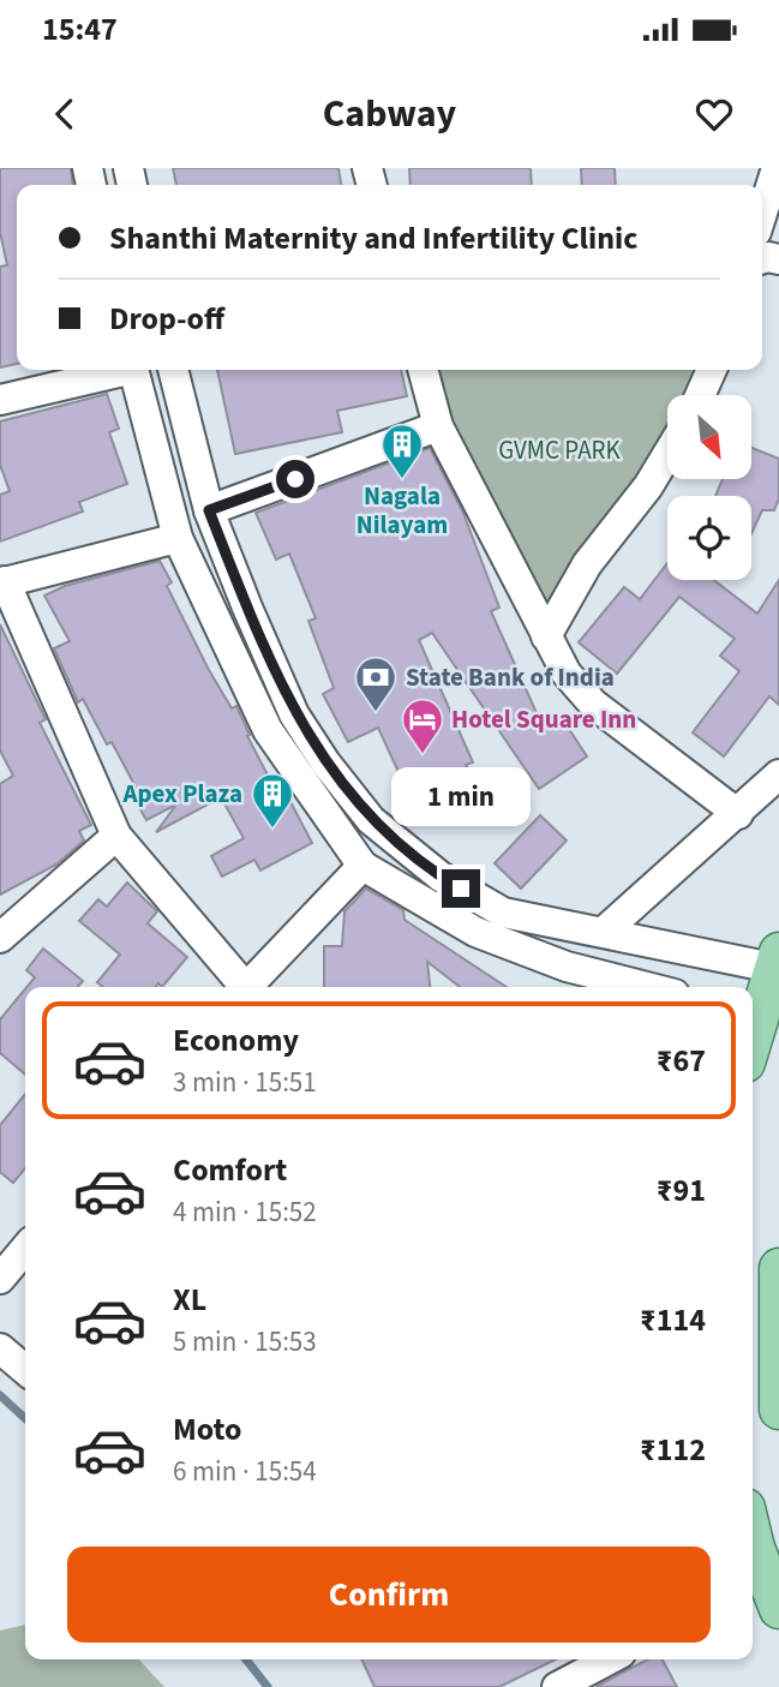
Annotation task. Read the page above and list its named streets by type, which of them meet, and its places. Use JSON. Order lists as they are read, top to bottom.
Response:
{
  "parks": ["GVMC PARK"],
  "places": {
    "building": ["Nagala Nilayam", "Apex Plaza"],
    "bank": ["State Bank of India"],
    "hotel": ["Hotel Square Inn"]
  },
  "north": "bottom right",
  "page": {
    "status": "15:47",
    "header": "Cabway",
    "banner": ["Shanthi Maternity and Infertility Clinic", "Drop-off"],
    "bubble": "1 min",
    "list": [
      {
        "name": "Economy",
        "note": "3 min · 15:51",
        "value": "₹67"
      },
      {
        "name": "Comfort",
        "note": "4 min · 15:52",
        "value": "₹91"
      },
      {
        "name": "XL",
        "note": "5 min · 15:53",
        "value": "₹114"
      },
      {
        "name": "Moto",
        "note": "6 min · 15:54",
        "value": "₹112"
      }
    ],
    "buttons": "Confirm"
  }
}
